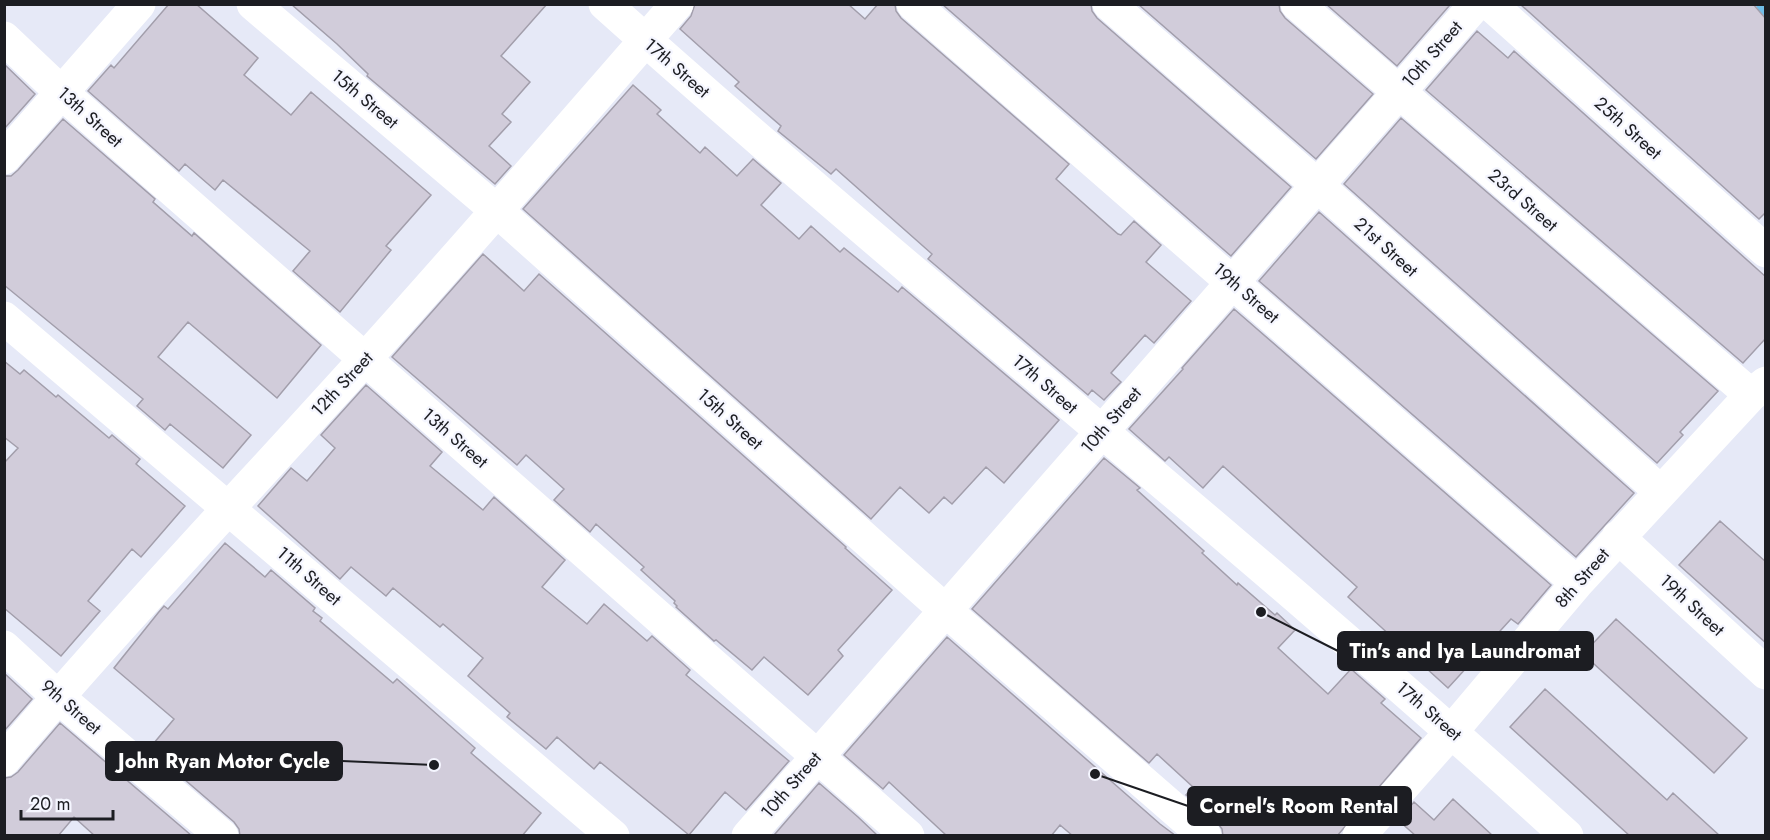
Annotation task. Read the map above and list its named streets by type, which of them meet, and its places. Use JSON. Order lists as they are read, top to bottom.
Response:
{
  "streets": {
    "street": [
      "10th Street",
      "17th Street",
      "15th Street",
      "13th Street",
      "25th Street",
      "23rd Street",
      "21st Street",
      "19th Street",
      "12th Street",
      "11th Street",
      "8th Street",
      "9th Street"
    ]
  },
  "crossings": [
    ["10th Street", "17th Street"],
    ["10th Street", "15th Street"],
    ["10th Street", "13th Street"],
    ["10th Street", "23rd Street"],
    ["10th Street", "21st Street"],
    ["10th Street", "19th Street"],
    ["17th Street", "12th Street"],
    ["17th Street", "8th Street"],
    ["15th Street", "12th Street"],
    ["13th Street", "12th Street"],
    ["23rd Street", "8th Street"],
    ["21st Street", "8th Street"],
    ["19th Street", "8th Street"],
    ["12th Street", "11th Street"],
    ["12th Street", "9th Street"]
  ],
  "places": ["Tin's and Iya Laundromat", "John Ryan Motor Cycle", "Cornel's Room Rental"],
  "scale_bar": "20 m"
}
